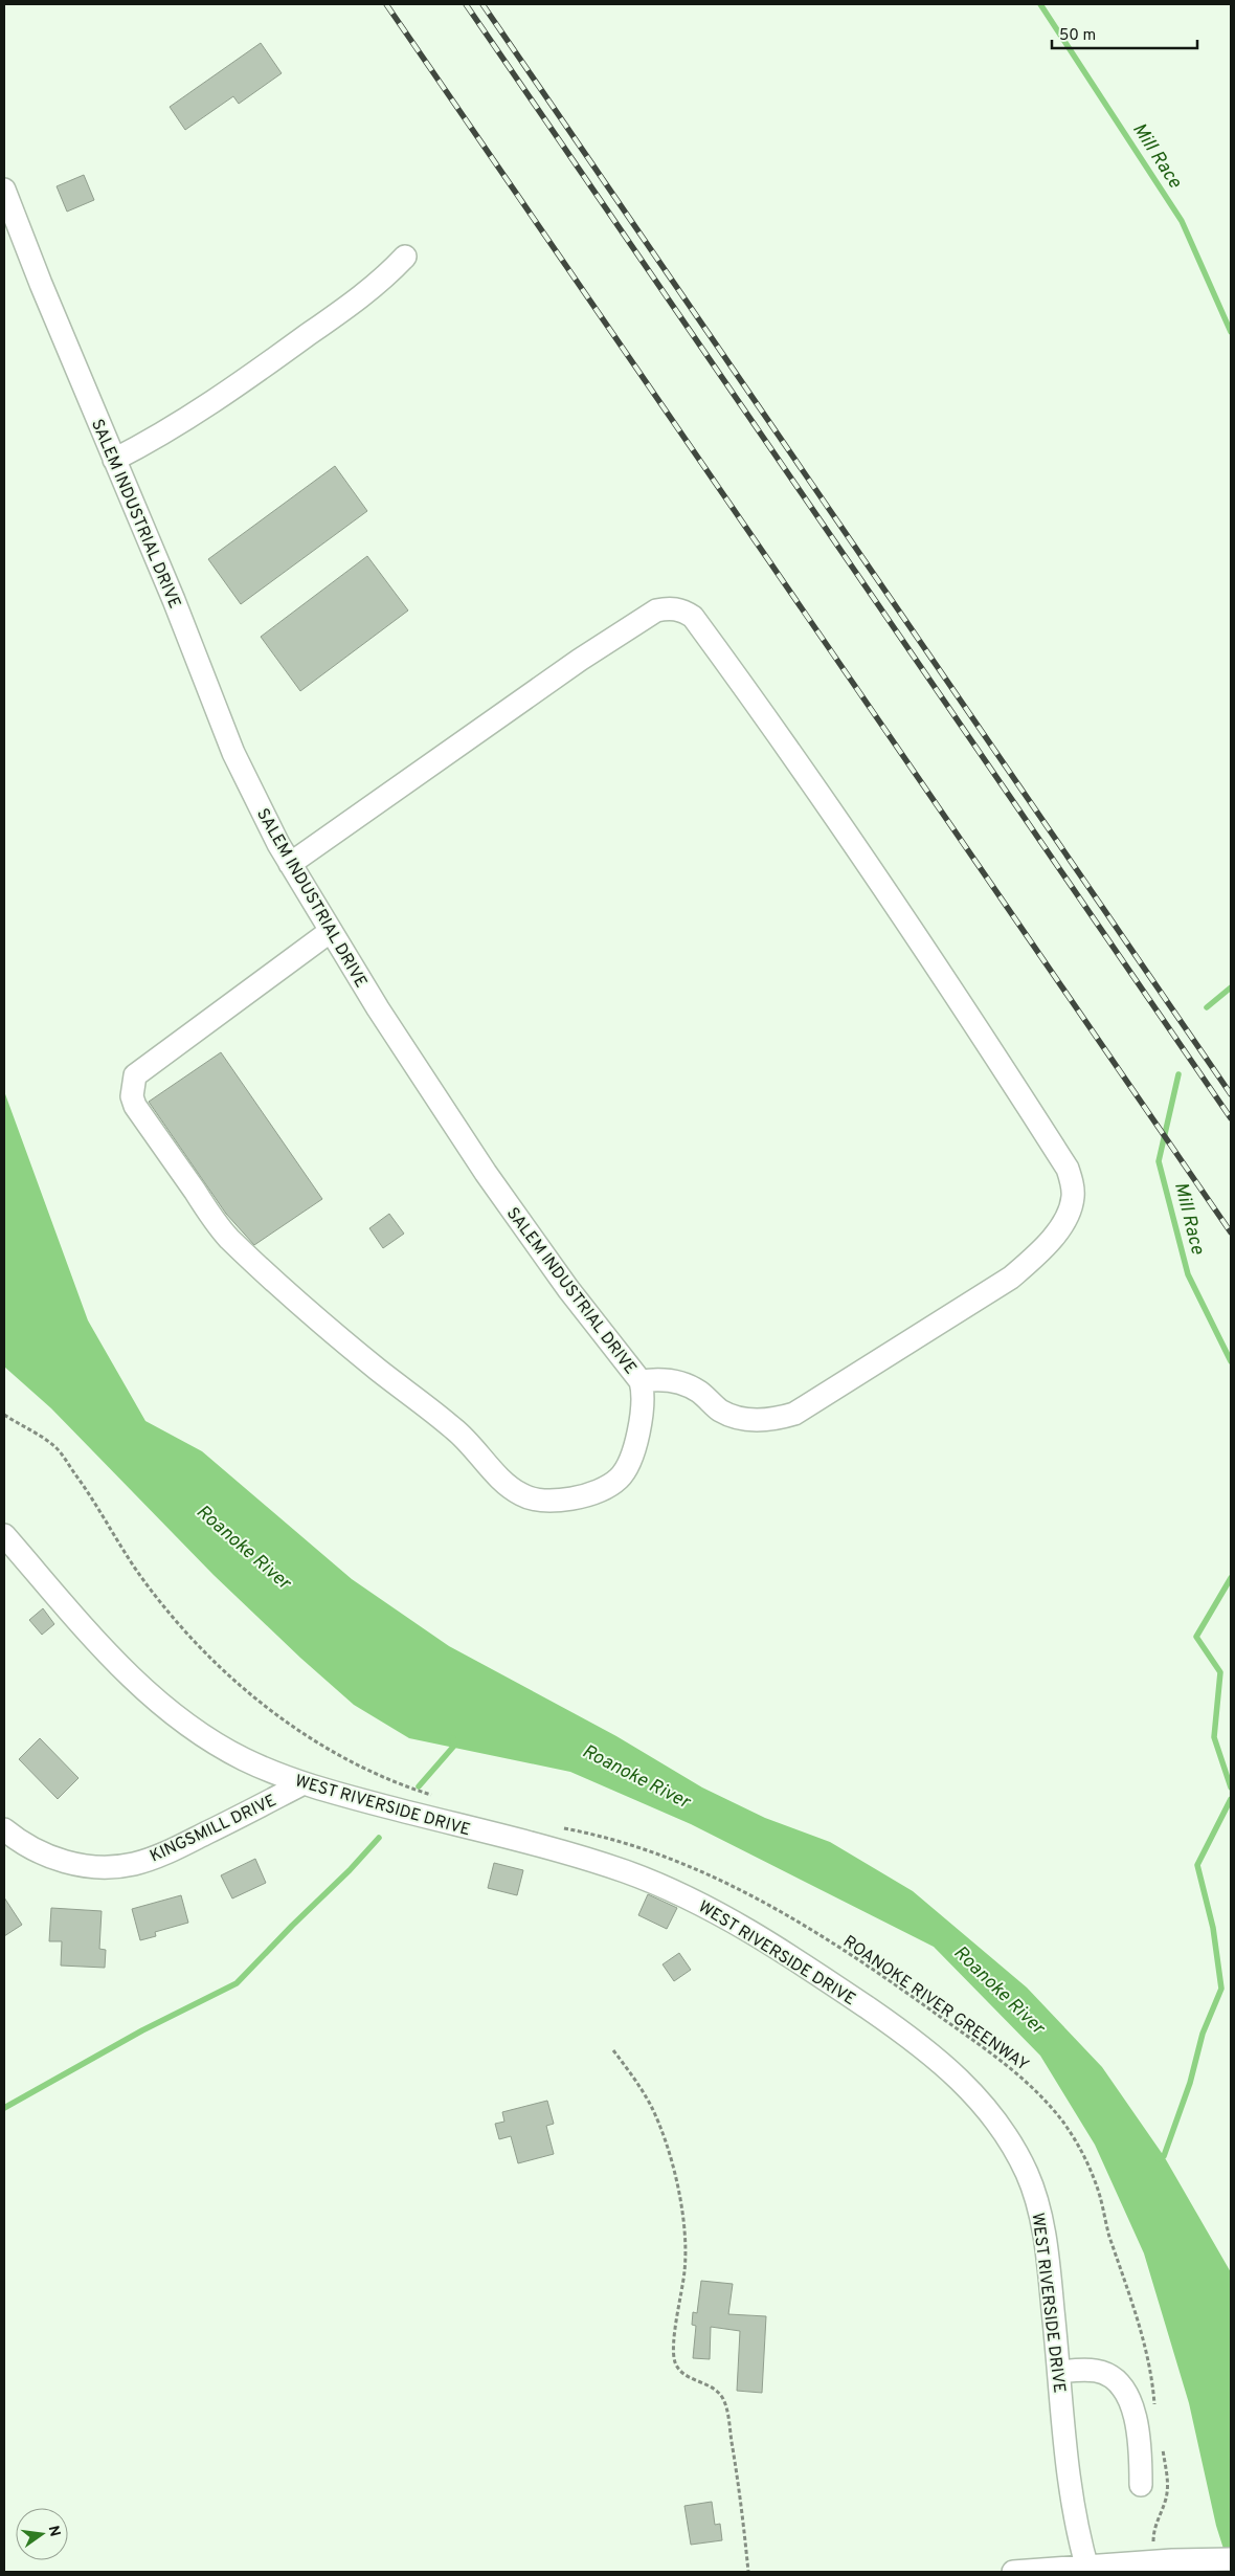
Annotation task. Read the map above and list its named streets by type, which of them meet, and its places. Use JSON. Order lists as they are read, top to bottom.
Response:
{
  "streets": {
    "street": ["SALEM INDUSTRIAL DRIVE", "WEST RIVERSIDE DRIVE", "KINGSMILL DRIVE"],
    "path": ["ROANOKE RIVER GREENWAY"]
  },
  "crossings": [
    ["WEST RIVERSIDE DRIVE", "KINGSMILL DRIVE"]
  ],
  "water": ["Mill Race", "Roanoke River"],
  "scale_bar": "50 m",
  "north": "right"
}
